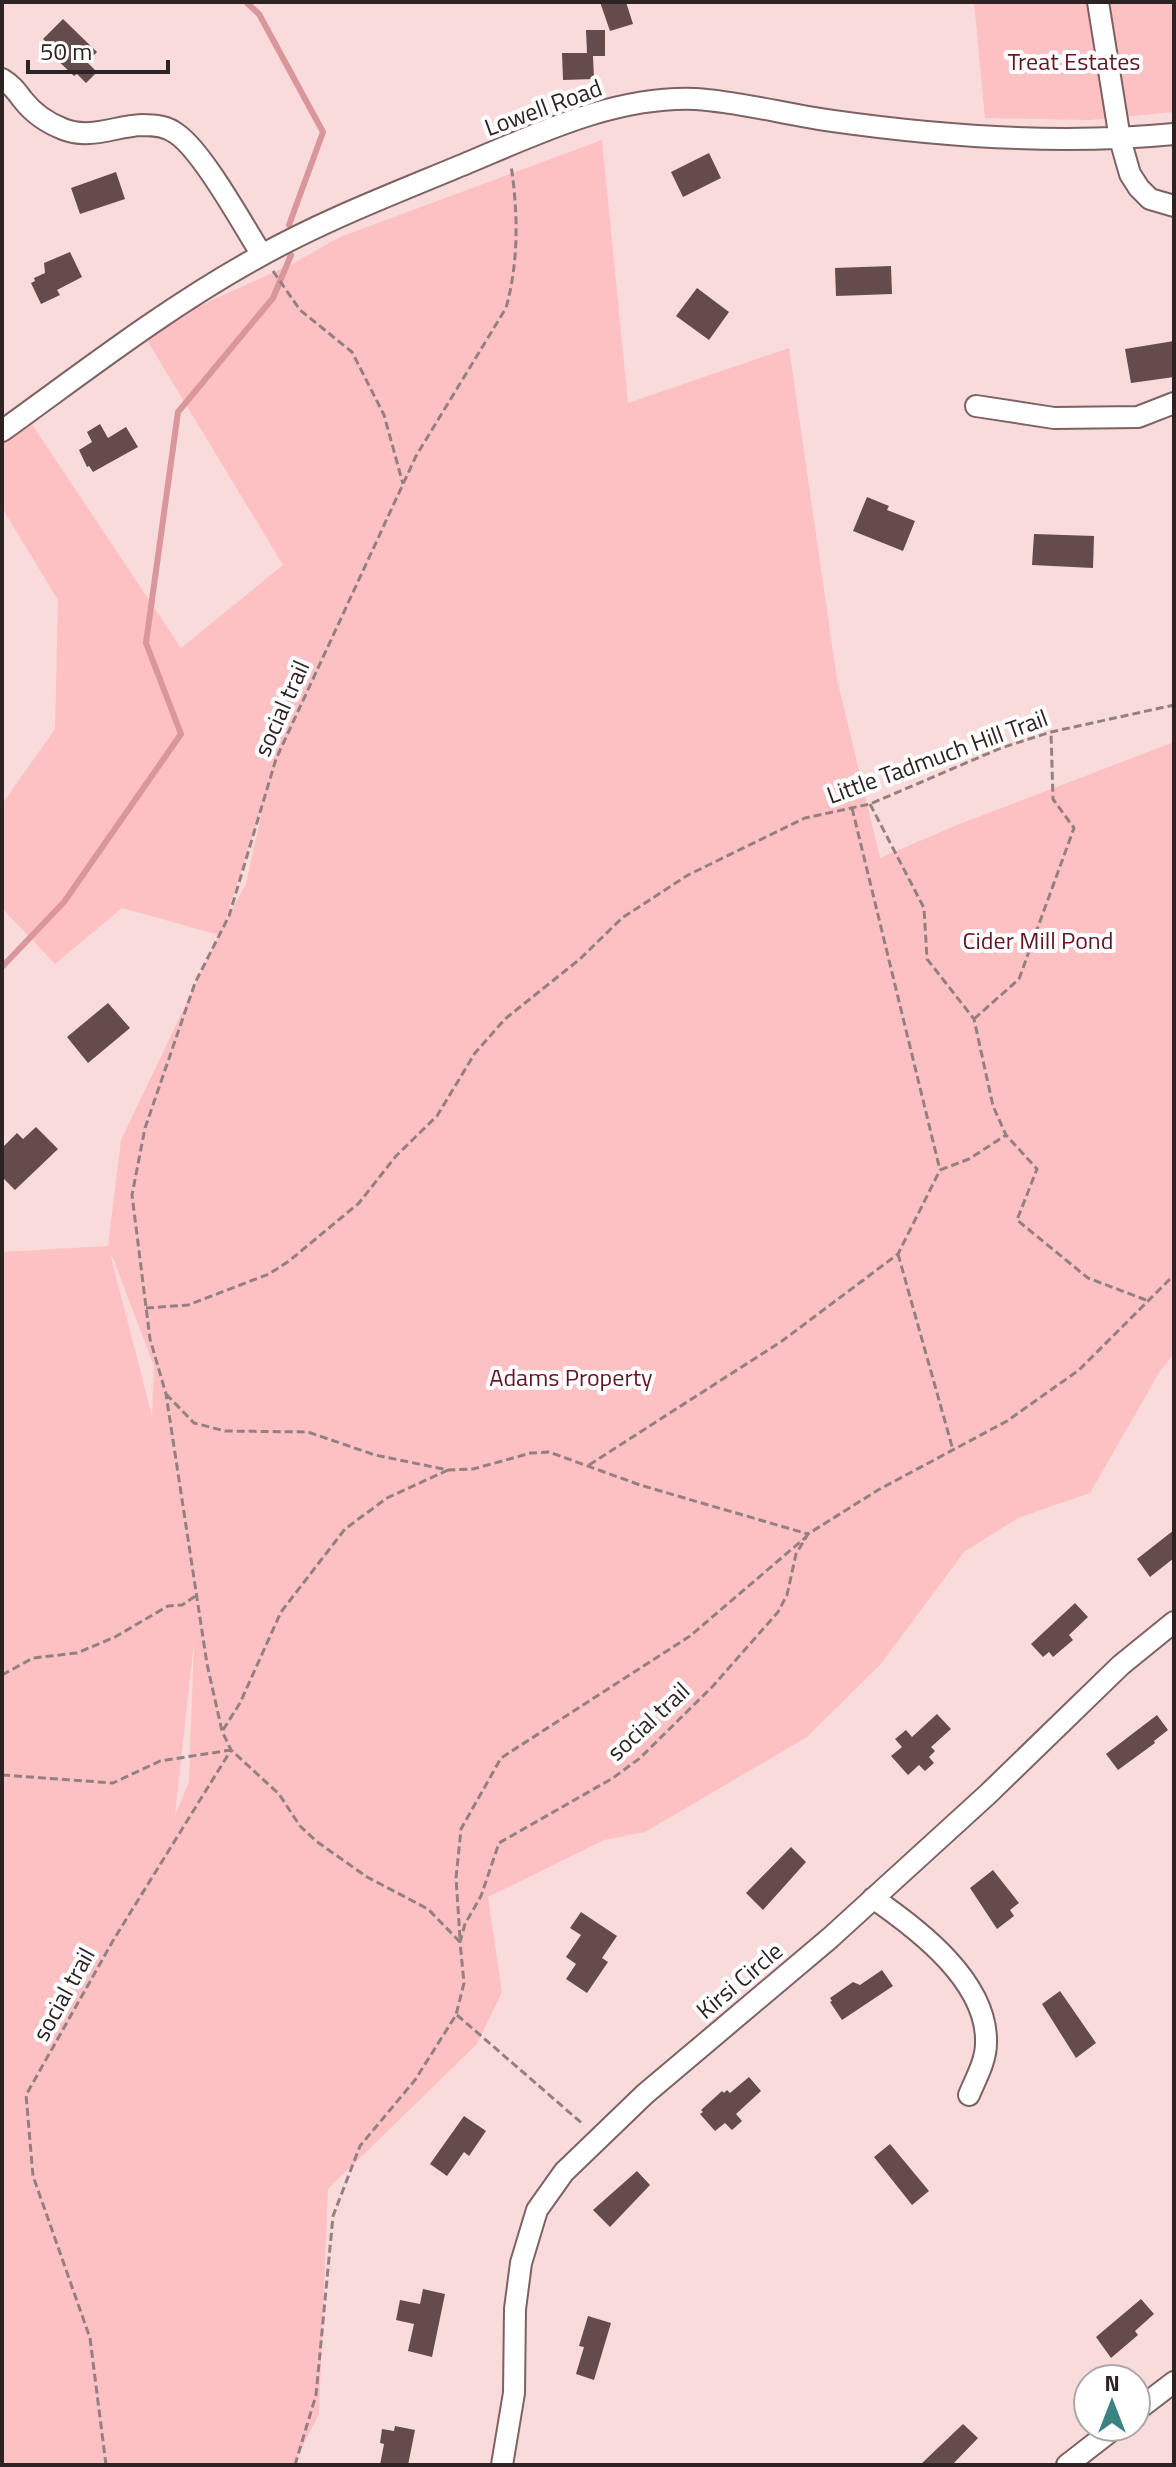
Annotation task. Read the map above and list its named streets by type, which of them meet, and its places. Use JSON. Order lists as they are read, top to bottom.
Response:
{
  "streets": {
    "street": ["Lowell Road", "Kirsi Circle"],
    "path": ["social trail", "Little Tadmuch Hill Trail"]
  },
  "crossings": [
    ["Lowell Road", "social trail"],
    ["social trail", "Little Tadmuch Hill Trail"]
  ],
  "parks": ["Treat Estates", "Cider Mill Pond", "Adams Property"],
  "scale_bar": "50 m",
  "north": "top"
}
